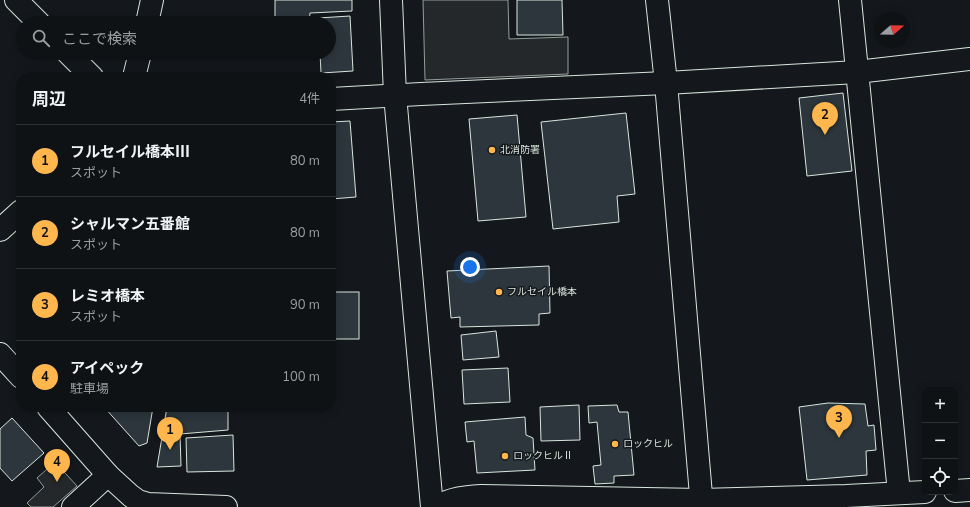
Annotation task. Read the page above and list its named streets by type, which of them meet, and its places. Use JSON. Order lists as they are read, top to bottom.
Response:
{
  "places": [
    "北消防署",
    "フルセイル橋本",
    "ロックヒル",
    "ロックヒルⅡ"
  ],
  "north": "right",
  "page": {
    "search": "ここで検索",
    "heading": ["周辺", "4件"],
    "pins": [
      "2",
      "3",
      "1",
      "4"
    ],
    "list": [
      {
        "mark": "1",
        "name": "フルセイル橋本Ⅲ",
        "note": "スポット",
        "value": "80 m"
      },
      {
        "mark": "2",
        "name": "シャルマン五番館",
        "note": "スポット",
        "value": "80 m"
      },
      {
        "mark": "3",
        "name": "レミオ橋本",
        "note": "スポット",
        "value": "90 m"
      },
      {
        "mark": "4",
        "name": "アイペック",
        "note": "駐車場",
        "value": "100 m"
      }
    ],
    "map_buttons": ["+", "−"]
  }
}
